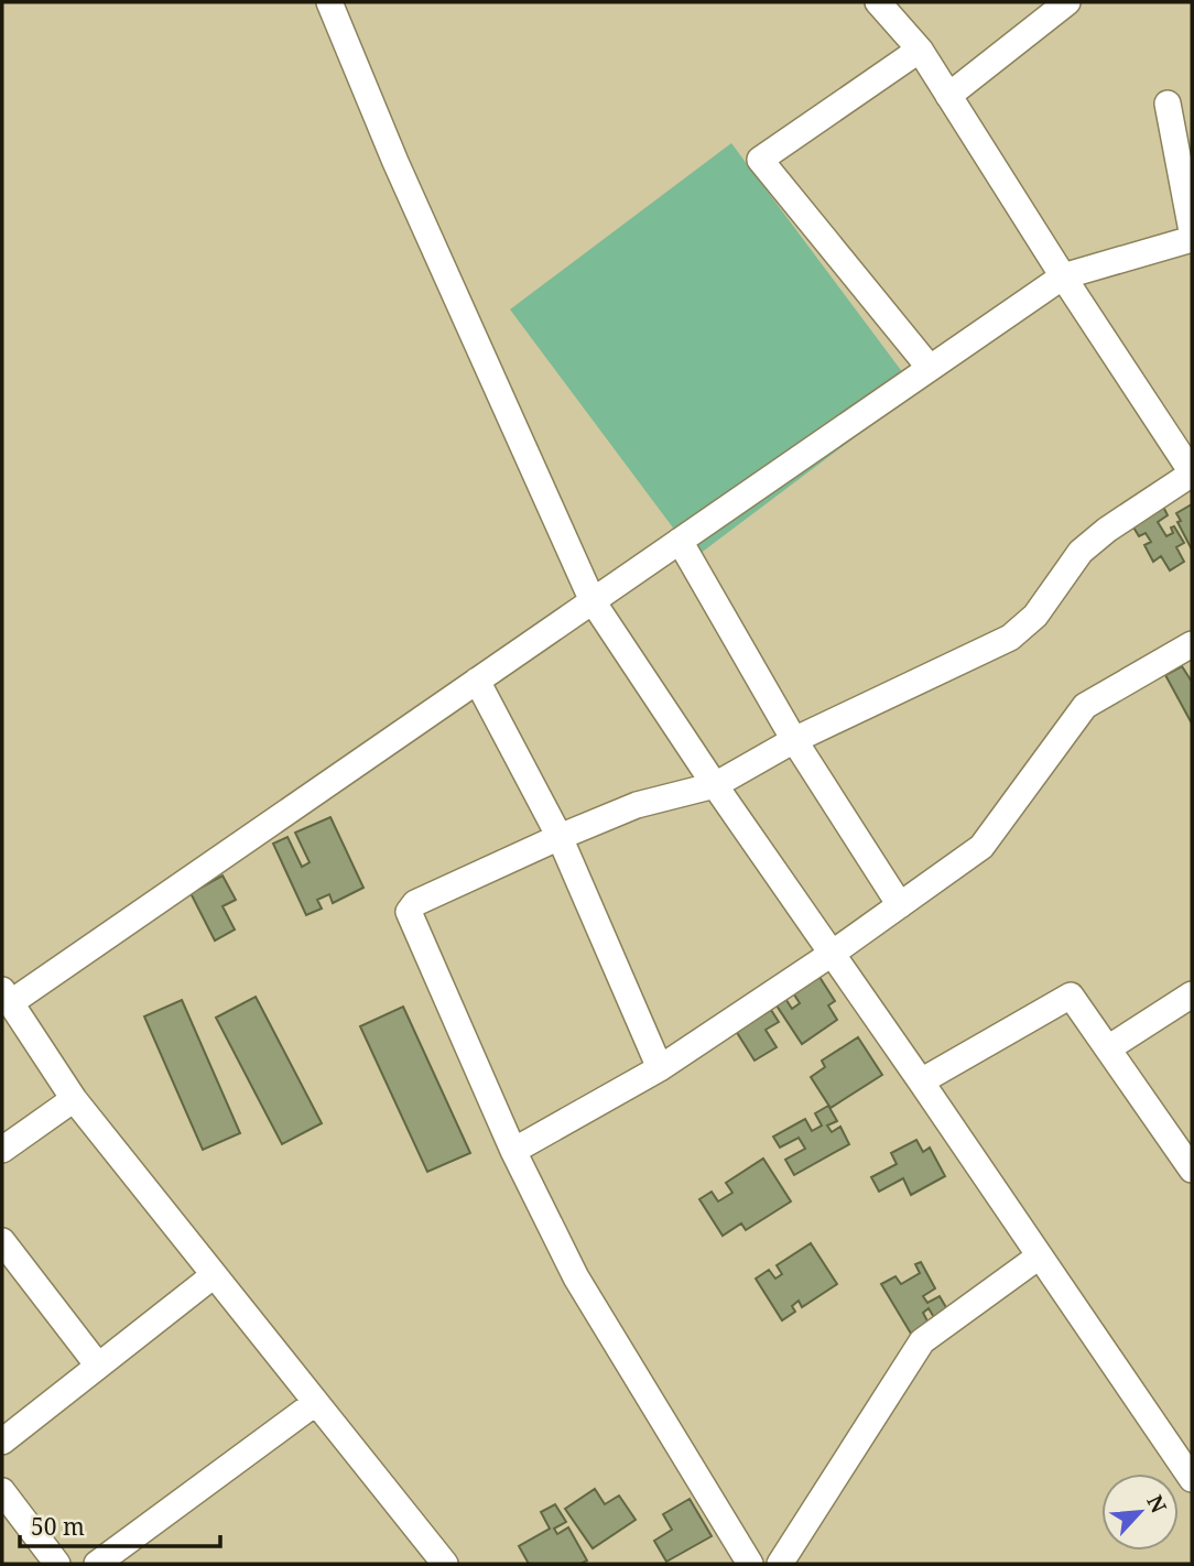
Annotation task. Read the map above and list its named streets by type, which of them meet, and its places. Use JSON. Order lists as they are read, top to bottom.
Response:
{
  "scale_bar": "50 m",
  "north": "top right"
}
